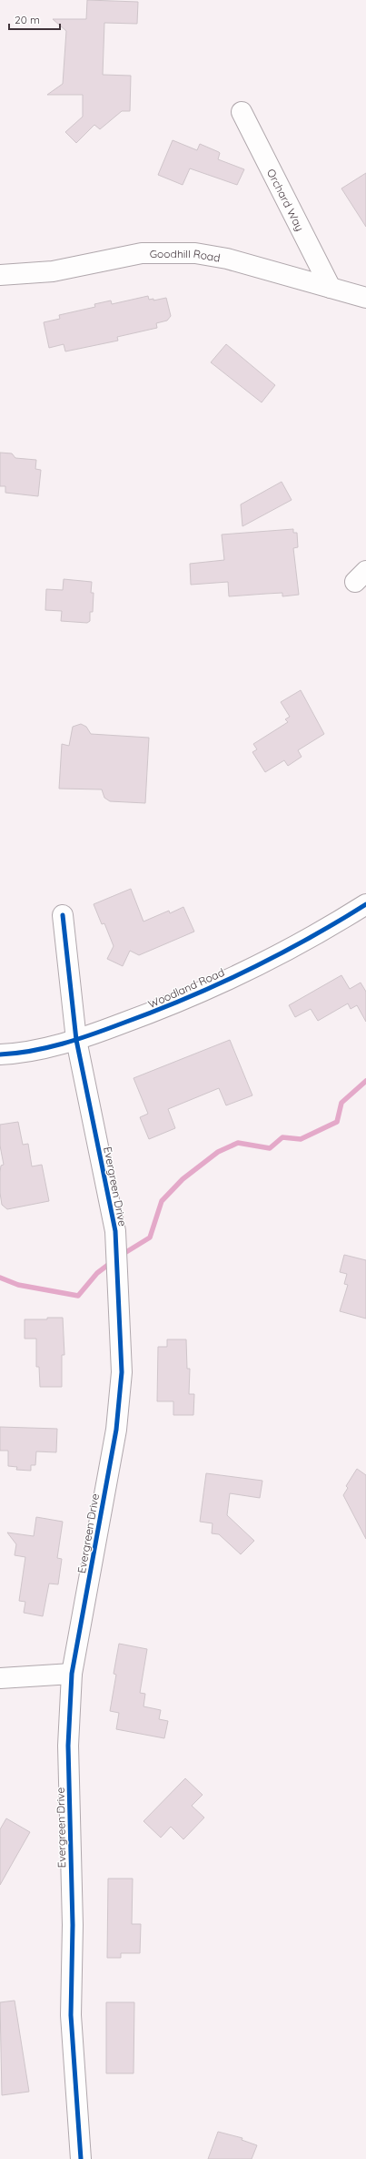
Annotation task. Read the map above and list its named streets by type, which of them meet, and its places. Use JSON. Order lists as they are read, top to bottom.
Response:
{
  "streets": {
    "street": [
      "Orchard Way",
      "Goodhill Road",
      "Woodland Road",
      "Evergreen Drive"
    ]
  },
  "crossings": [
    ["Orchard Way", "Goodhill Road"],
    ["Woodland Road", "Evergreen Drive"]
  ],
  "scale_bar": "20 m"
}
